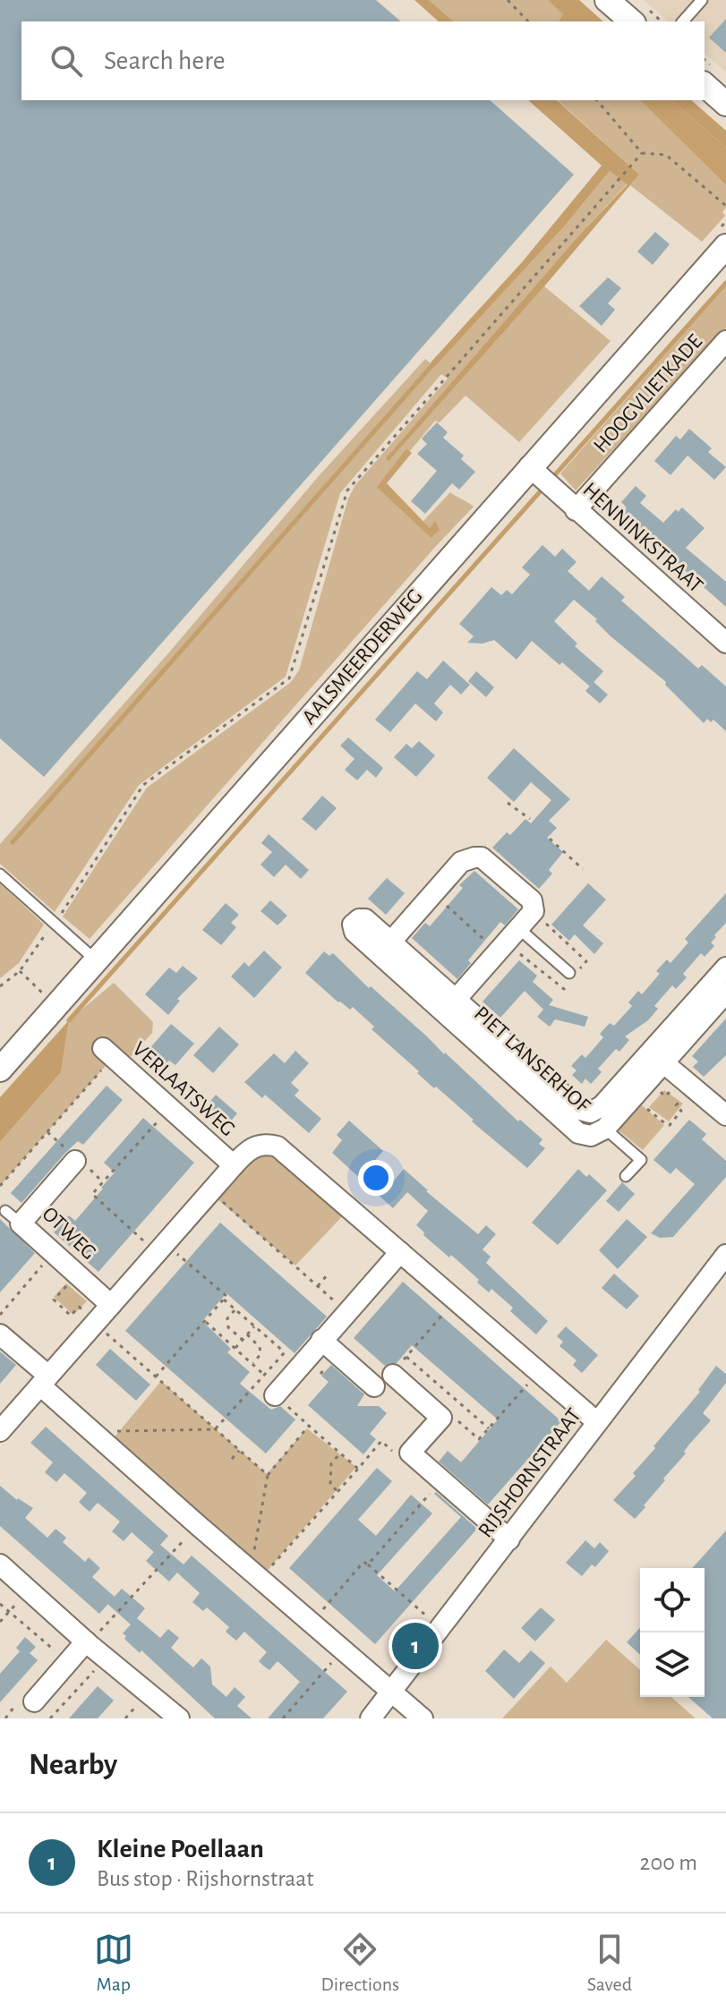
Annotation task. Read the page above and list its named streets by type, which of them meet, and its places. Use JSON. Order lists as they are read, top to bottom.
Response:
{
  "streets": {
    "street": [
      "HOOGVLIETKADE",
      "HENNINKSTRAAT",
      "AALSMEERDERWEG",
      "PIET LANSERHOF",
      "VERLAATSWEG",
      "OTWEG",
      "RIJSHORNSTRAAT"
    ]
  },
  "crossings": [
    ["HOOGVLIETKADE", "HENNINKSTRAAT"],
    ["HENNINKSTRAAT", "AALSMEERDERWEG"],
    ["VERLAATSWEG", "RIJSHORNSTRAAT"]
  ],
  "page": {
    "search": "Search here",
    "pins": "1",
    "heading": "Nearby",
    "list": [
      {
        "mark": "1",
        "name": "Kleine Poellaan",
        "note": "Bus stop · Rijshornstraat",
        "value": "200 m"
      }
    ],
    "nav": ["Map", "Directions", "Saved"]
  }
}
